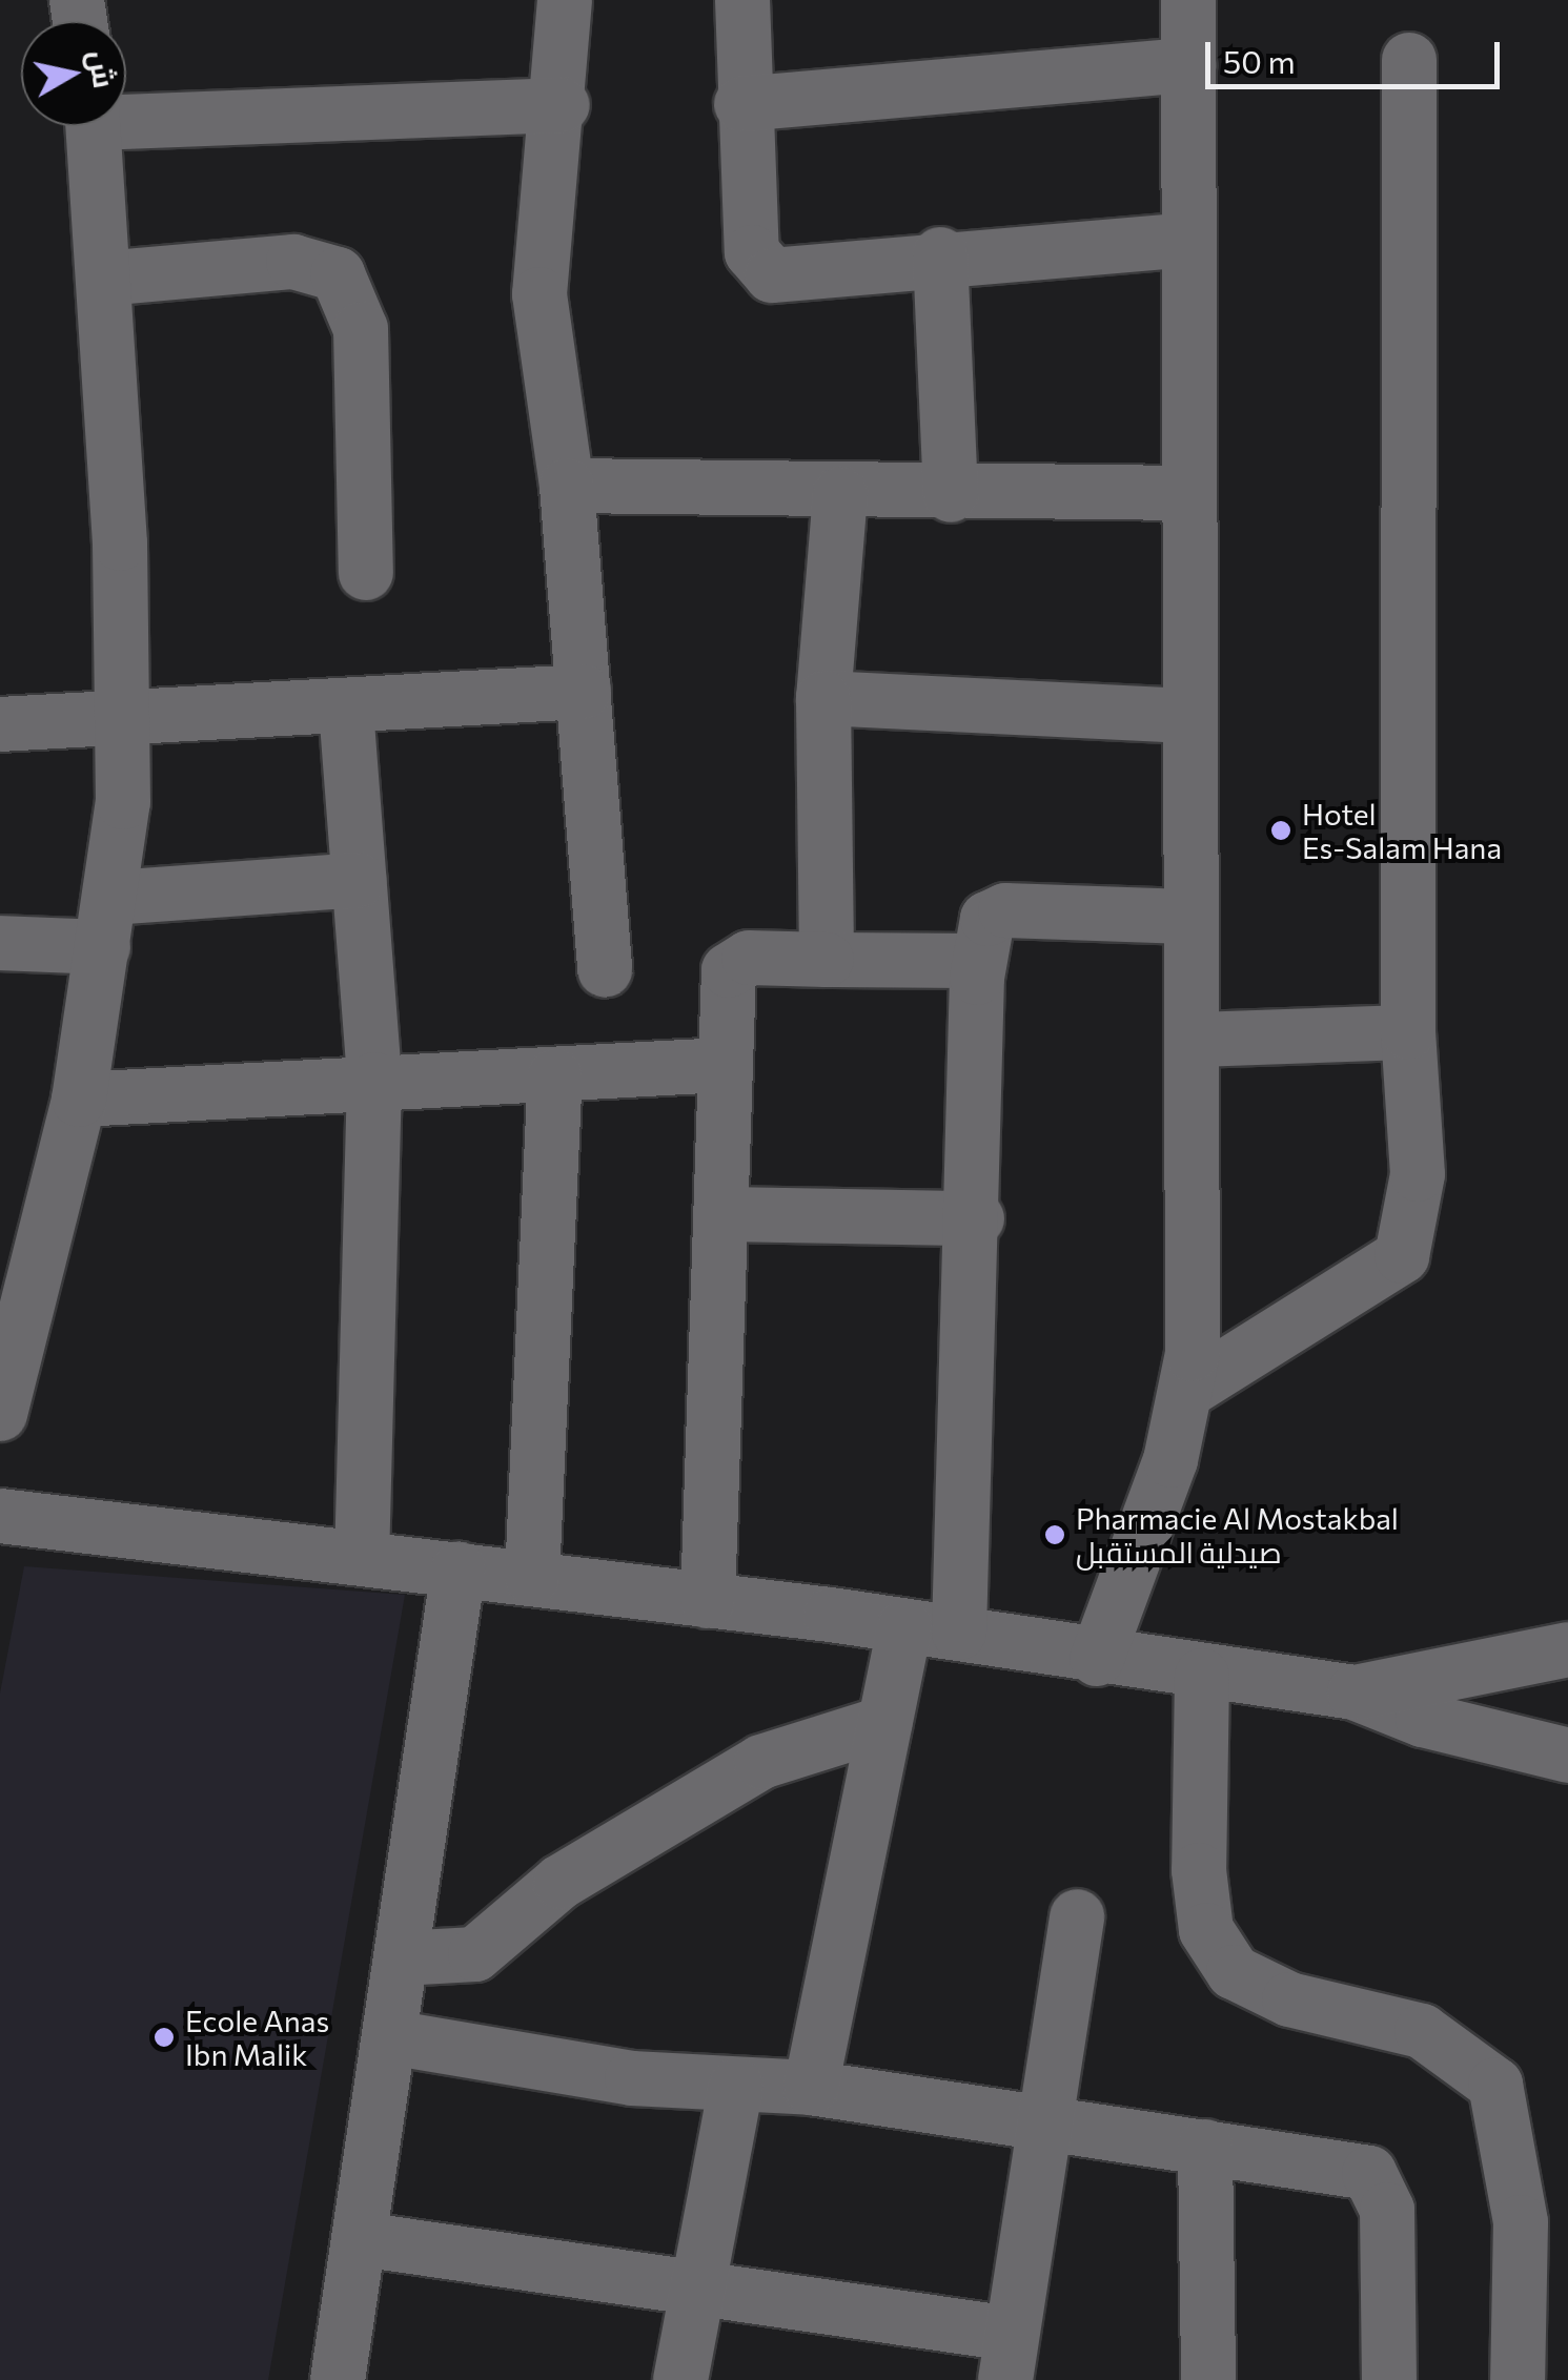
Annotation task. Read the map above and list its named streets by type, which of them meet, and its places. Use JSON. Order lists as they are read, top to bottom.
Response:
{
  "places": ["Hotel Es-Salam Hana", "Pharmacie Al Mostakbal صيدلية المستقبل", "Ecole Anas Ibn Malik"],
  "scale_bar": "50 m",
  "north": "right"
}
